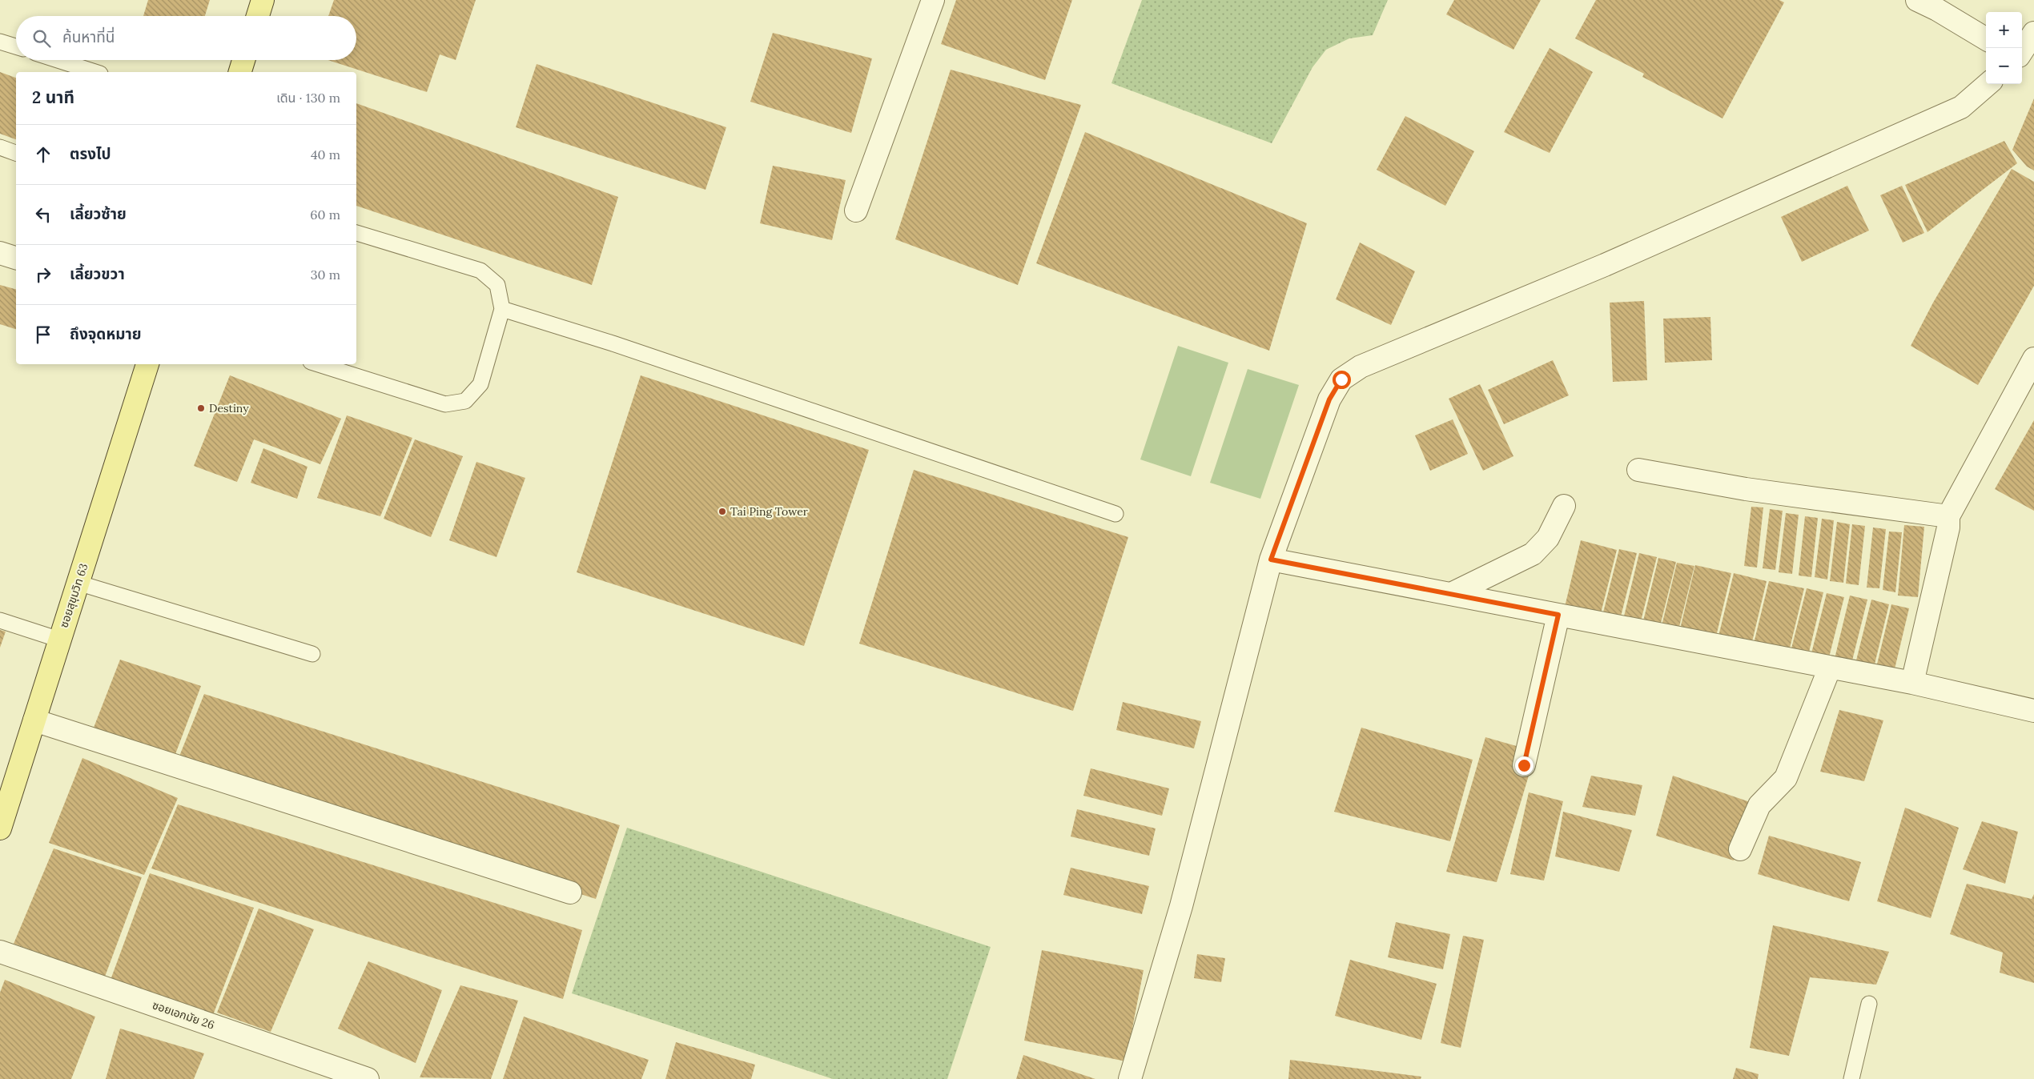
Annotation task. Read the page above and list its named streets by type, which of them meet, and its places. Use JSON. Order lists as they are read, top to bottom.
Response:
{
  "streets": {
    "main road": ["ซอยสุขุมวิท 63"],
    "street": ["ซอยเอกมัย 26"]
  },
  "places": ["Destiny", "Tai Ping Tower"],
  "page": {
    "map_buttons": ["+", "−"],
    "search": "ค้นหาที่นี่",
    "heading": ["2 นาที", "เดิน · 130 m"],
    "list": [
      ["ตรงไป", "40 m"],
      ["เลี้ยวซ้าย", "60 m"],
      ["เลี้ยวขวา", "30 m"],
      "ถึงจุดหมาย"
    ]
  }
}
